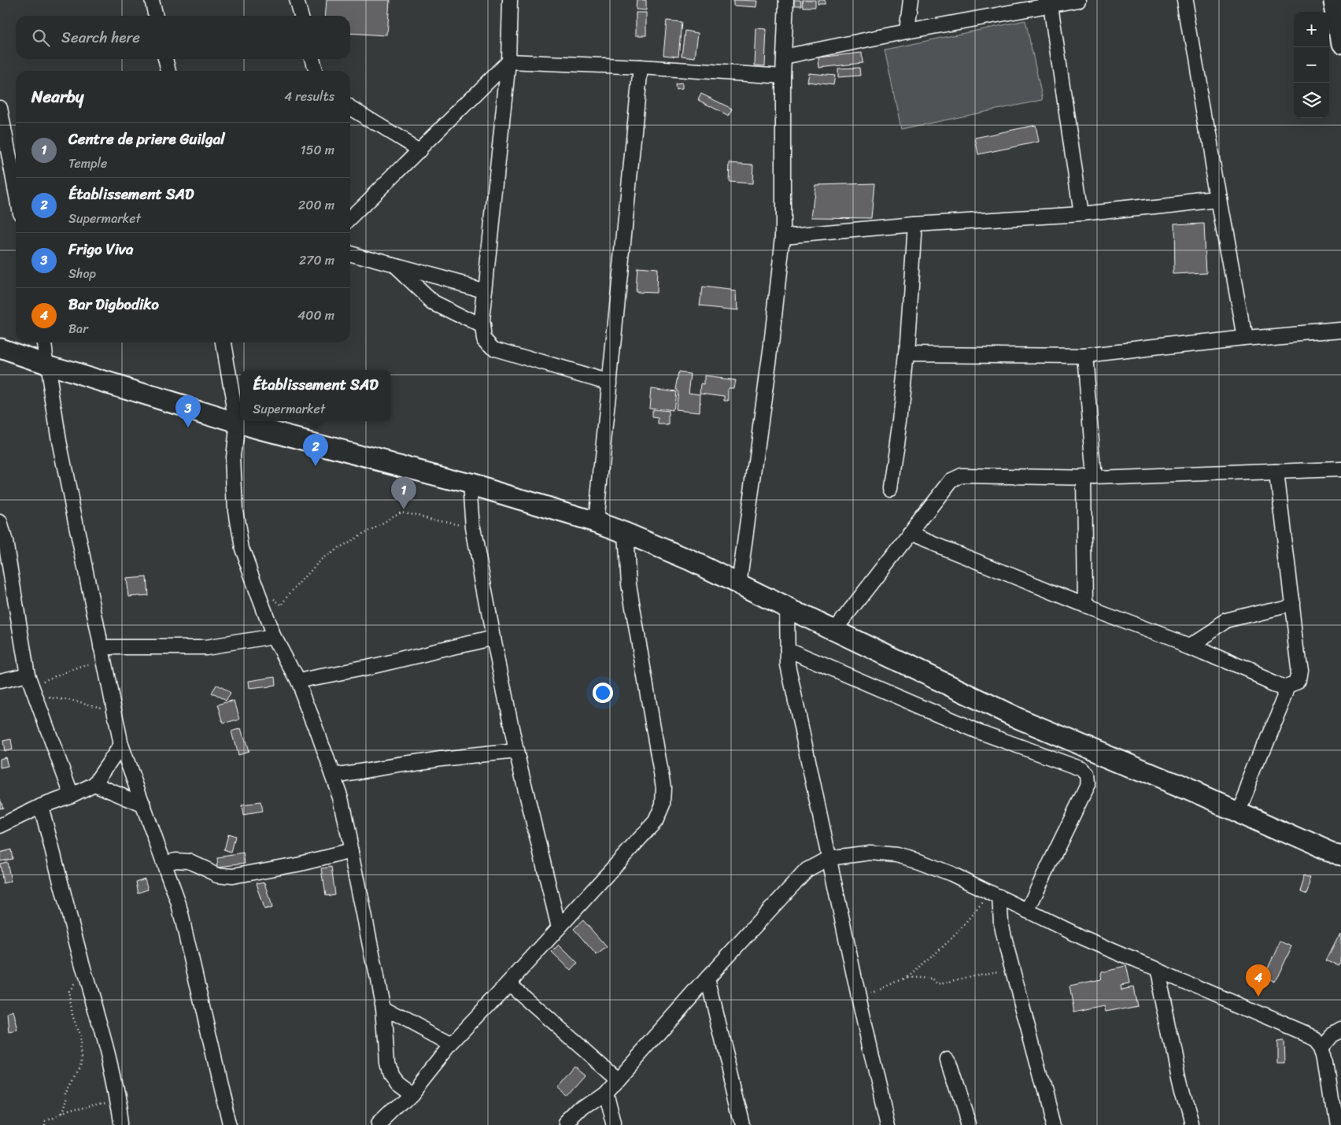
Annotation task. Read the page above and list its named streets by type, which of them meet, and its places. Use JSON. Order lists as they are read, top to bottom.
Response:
{
  "page": {
    "map_buttons": ["+", "−"],
    "search": "Search here",
    "heading": ["Nearby", "4 results"],
    "list": [
      {
        "mark": "1",
        "name": "Centre de priere Guilgal",
        "note": "Temple",
        "value": "150 m"
      },
      {
        "mark": "2",
        "name": "Établissement SAD",
        "note": "Supermarket",
        "value": "200 m"
      },
      {
        "mark": "3",
        "name": "Frigo Viva",
        "note": "Shop",
        "value": "270 m"
      },
      {
        "mark": "4",
        "name": "Bar Digbodiko",
        "note": "Bar",
        "value": "400 m"
      }
    ],
    "popup": ["Établissement SAD", "Supermarket"],
    "pins": [
      "3",
      "2",
      "1",
      "4"
    ]
  }
}
